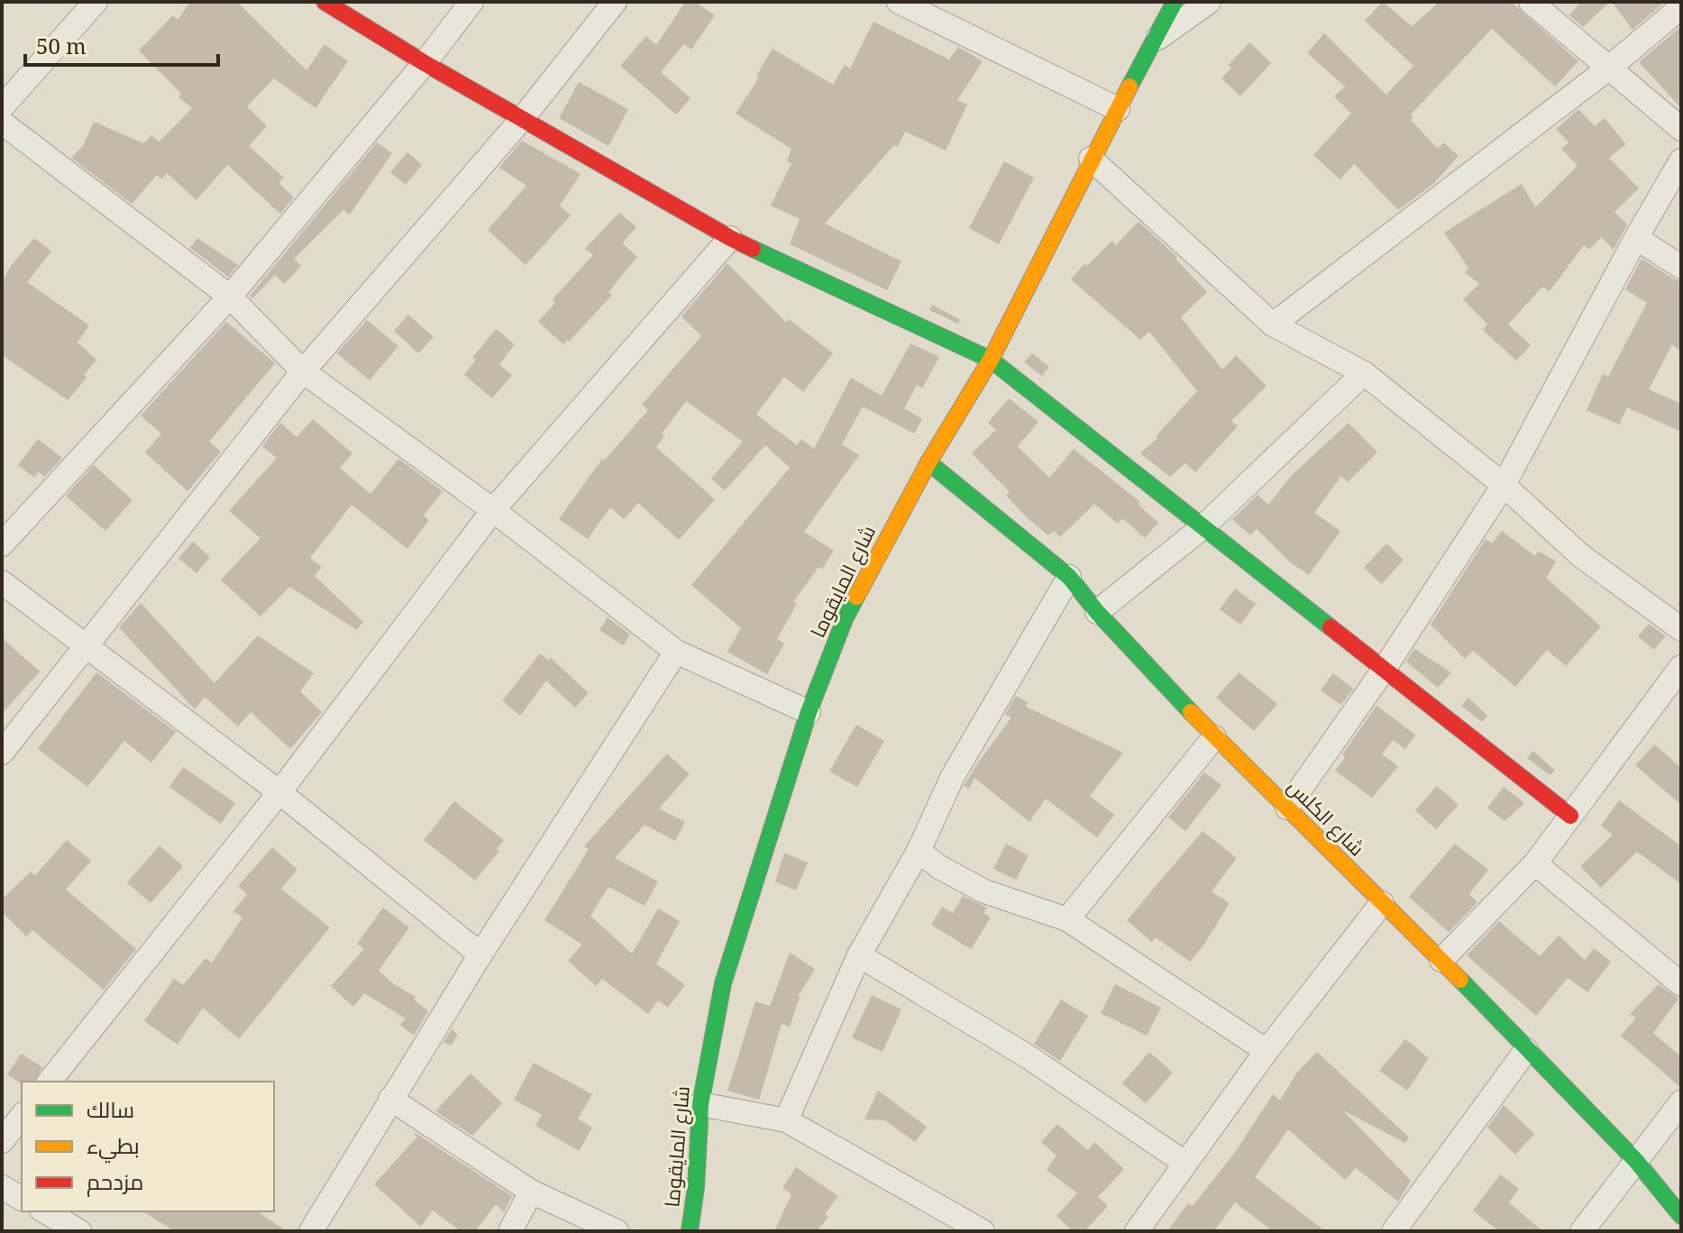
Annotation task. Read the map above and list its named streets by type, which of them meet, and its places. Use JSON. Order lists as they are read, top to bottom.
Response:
{
  "streets": {
    "street": ["شارع المايقوما", "شارع الكلس"]
  },
  "crossings": [
    ["شارع المايقوما", "شارع الكلس"]
  ],
  "legend": ["سالك", "بطيء", "مزدحم"],
  "scale_bar": "50 m"
}
